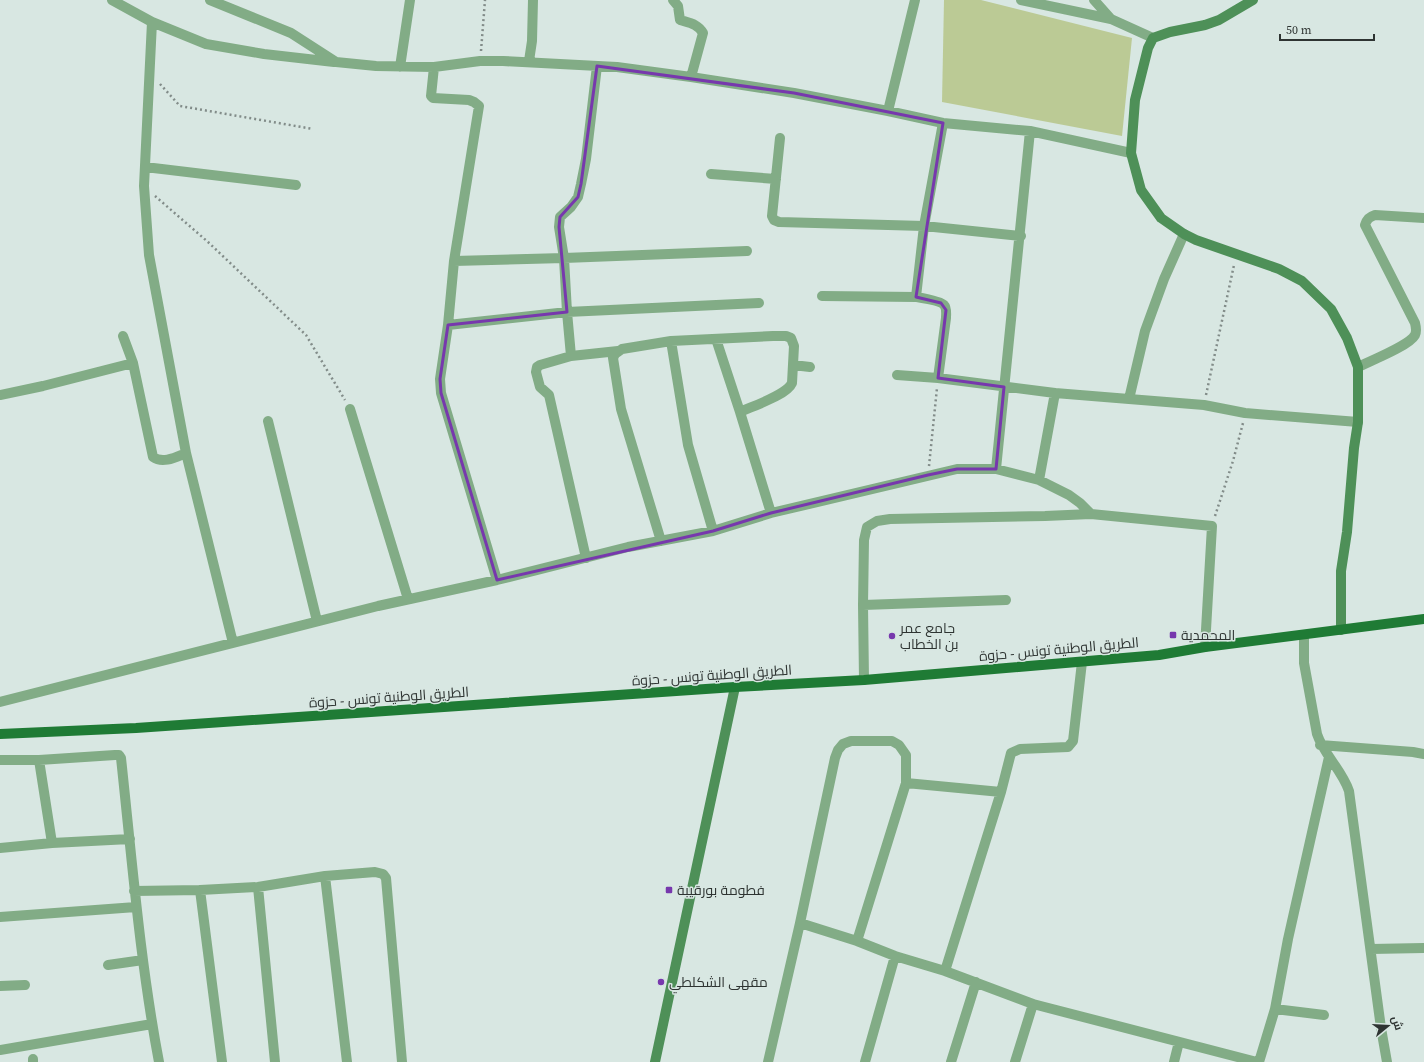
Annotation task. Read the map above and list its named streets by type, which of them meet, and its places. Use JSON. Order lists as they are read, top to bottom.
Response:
{
  "streets": {
    "main road": ["الطريق الوطنية تونس - حزوة"]
  },
  "places": {
    "transit": ["المحمدية", "فطومة بورقيبة"],
    "other": ["جامع عمر بن الخطاب", "مقهى الشكلطي"]
  },
  "scale_bar": "50 m",
  "north": "right"
}
